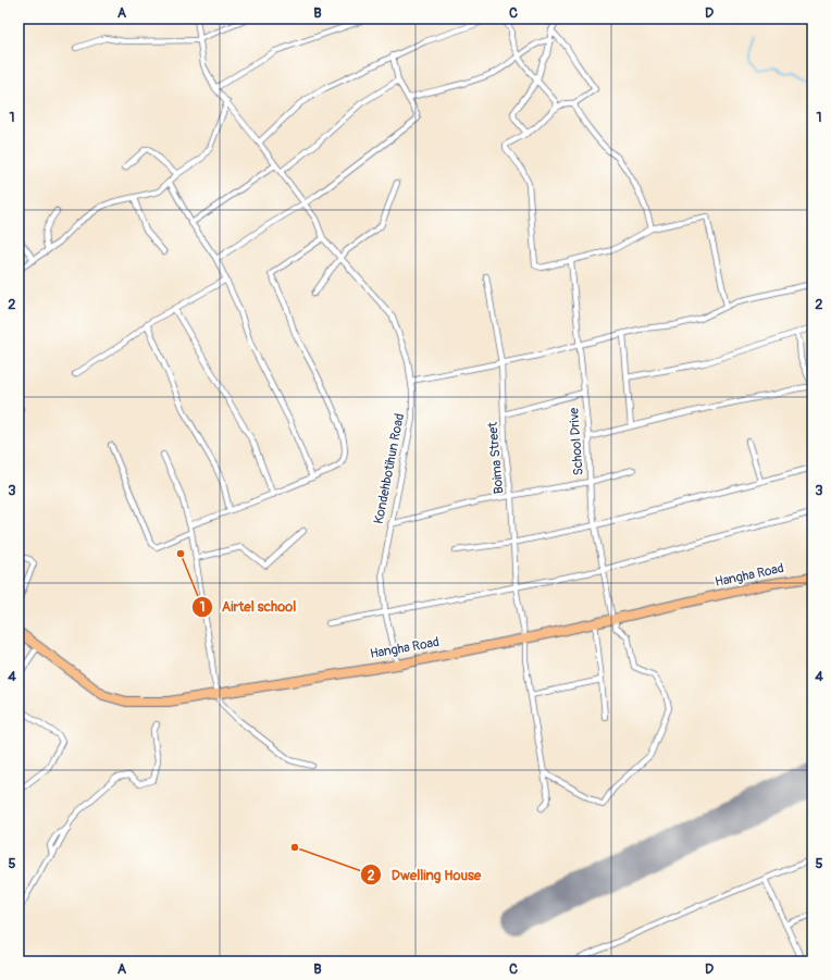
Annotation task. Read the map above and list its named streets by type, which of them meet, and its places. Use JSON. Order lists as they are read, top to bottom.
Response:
{
  "streets": {
    "highway": ["Hangha Road"],
    "street": ["School Drive", "Boima Street", "Kondehbotihun Road"]
  },
  "crossings": [
    ["School Drive", "Boima Street"],
    ["School Drive", "Hangha Road"],
    ["Boima Street", "Hangha Road"],
    ["Kondehbotihun Road", "Hangha Road"]
  ],
  "places": ["Airtel school", "Dwelling House"],
  "grid": {
    "columns": [
      "A",
      "B",
      "C",
      "D"
    ],
    "rows": [
      "1",
      "2",
      "3",
      "4",
      "5"
    ]
  }
}
